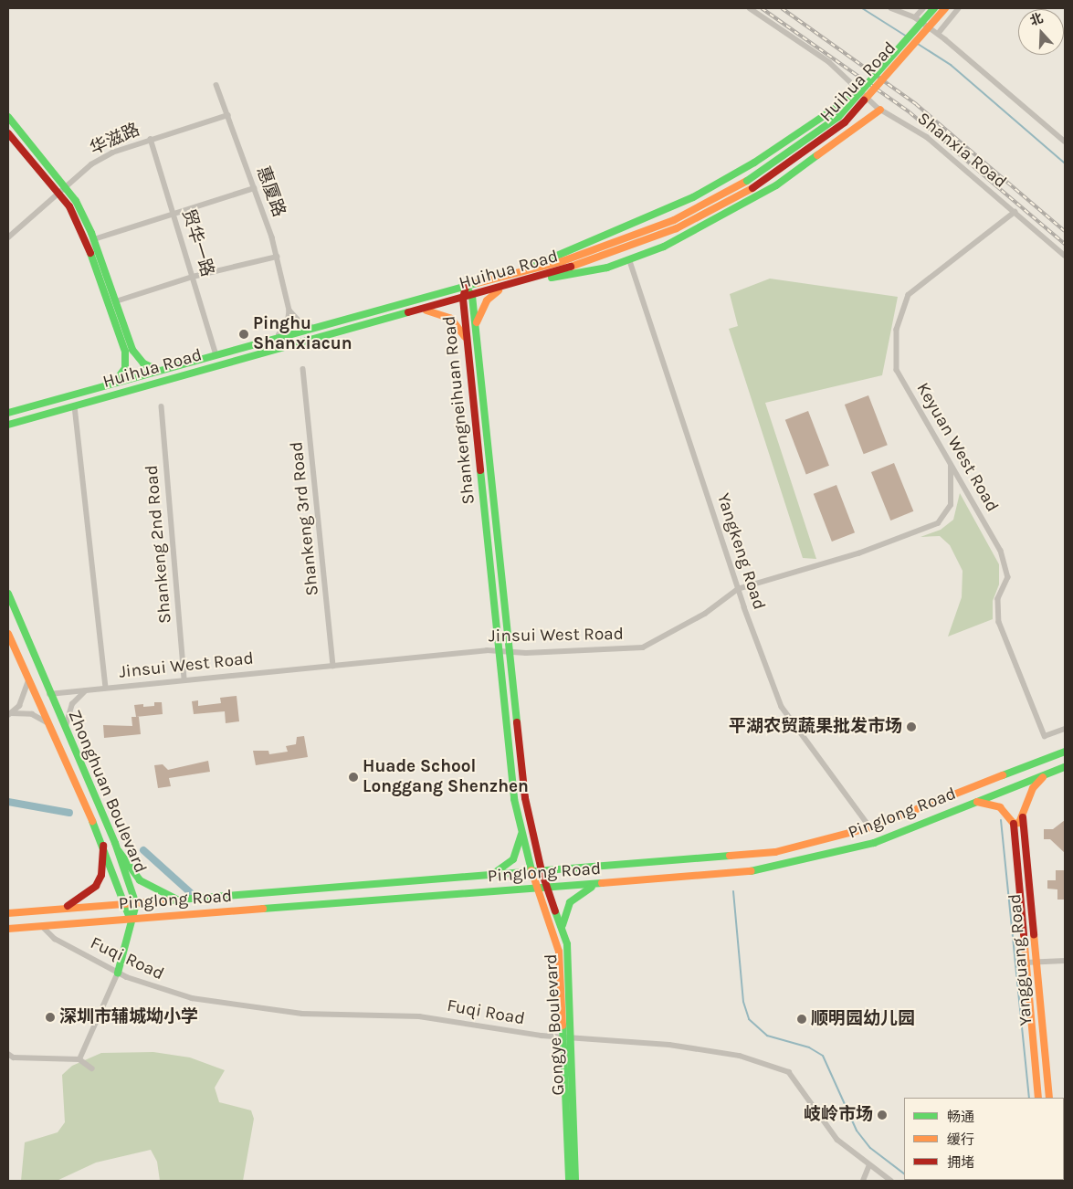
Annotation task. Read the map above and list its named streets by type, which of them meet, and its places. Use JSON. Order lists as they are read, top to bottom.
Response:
{
  "streets": {
    "main road": [
      "Huihua Road",
      "Shankengneihuan Road",
      "Zhonghuan Boulevard",
      "Pinglong Road",
      "Yangguang Road",
      "Gongye Boulevard"
    ],
    "street": [
      "华滋路",
      "Shanxia Road",
      "惠厦路",
      "贸华一路",
      "Keyuan West Road",
      "Shankeng 3rd Road",
      "Shankeng 2nd Road",
      "Yangkeng Road",
      "Jinsui West Road",
      "Fuqi Road"
    ]
  },
  "crossings": [
    ["Huihua Road", "贸华一路"],
    ["Huihua Road", "Shankengneihuan Road"],
    ["华滋路", "惠厦路"],
    ["华滋路", "贸华一路"],
    ["Shanxia Road", "Keyuan West Road"],
    ["Shankengneihuan Road", "Jinsui West Road"],
    ["Shankengneihuan Road", "Pinglong Road"],
    ["Shankengneihuan Road", "Gongye Boulevard"],
    ["Keyuan West Road", "Jinsui West Road"],
    ["Shankeng 3rd Road", "Jinsui West Road"],
    ["Shankeng 2nd Road", "Jinsui West Road"],
    ["Yangkeng Road", "Jinsui West Road"],
    ["Yangkeng Road", "Pinglong Road"],
    ["Jinsui West Road", "Zhonghuan Boulevard"],
    ["Zhonghuan Boulevard", "Pinglong Road"],
    ["Pinglong Road", "Fuqi Road"],
    ["Pinglong Road", "Gongye Boulevard"],
    ["Fuqi Road", "Gongye Boulevard"]
  ],
  "places": [
    "Pinghu Shanxiacun",
    "平湖农贸蔬果批发市场",
    "Huade School Longgang Shenzhen",
    "深圳市辅城坳小学",
    "顺明园幼儿园",
    "岐岭市场"
  ],
  "legend": ["畅通", "缓行", "拥堵"],
  "north": "top"
}
